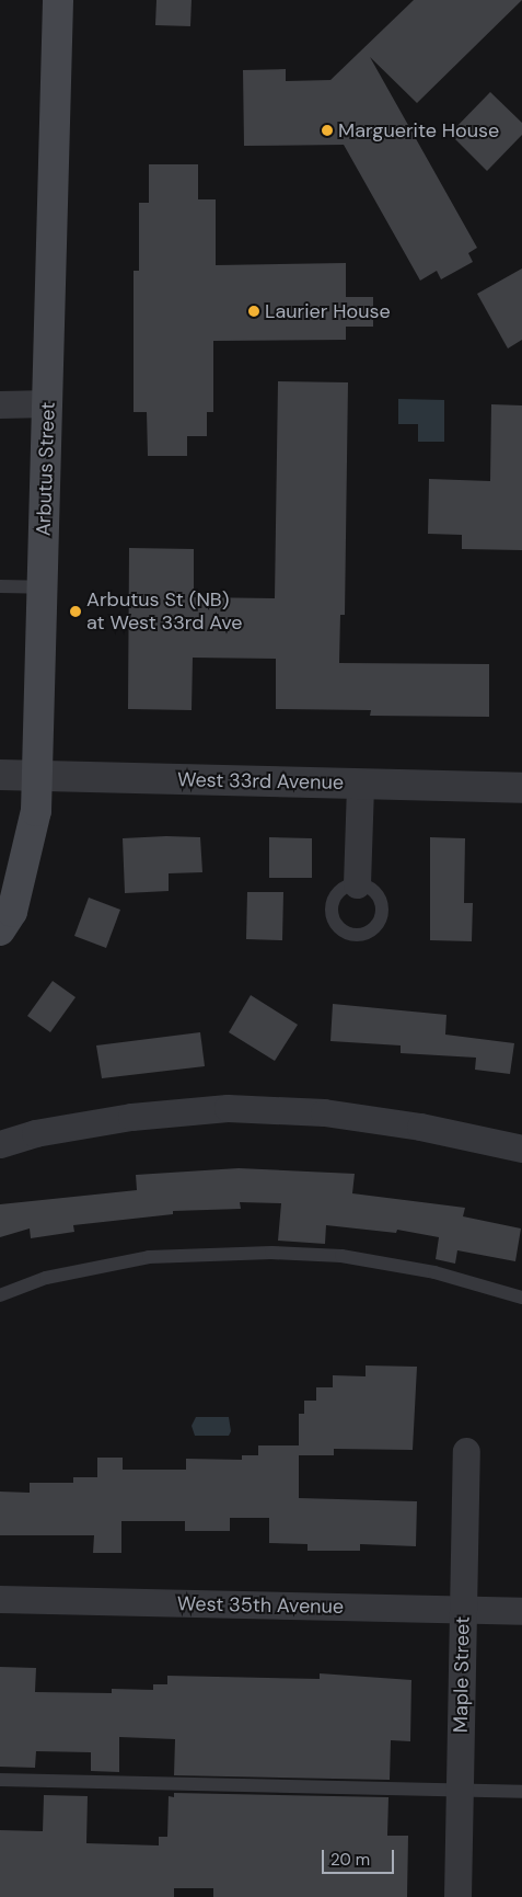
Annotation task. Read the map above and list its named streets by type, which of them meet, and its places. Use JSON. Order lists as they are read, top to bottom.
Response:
{
  "streets": {
    "main road": ["Arbutus Street"],
    "street": ["West 33rd Avenue", "West 35th Avenue", "Maple Street"]
  },
  "crossings": [
    ["Arbutus Street", "West 33rd Avenue"],
    ["West 35th Avenue", "Maple Street"]
  ],
  "places": ["Marguerite House", "Laurier House", "Arbutus St (NB) at West 33rd Ave"],
  "scale_bar": "20 m"
}
